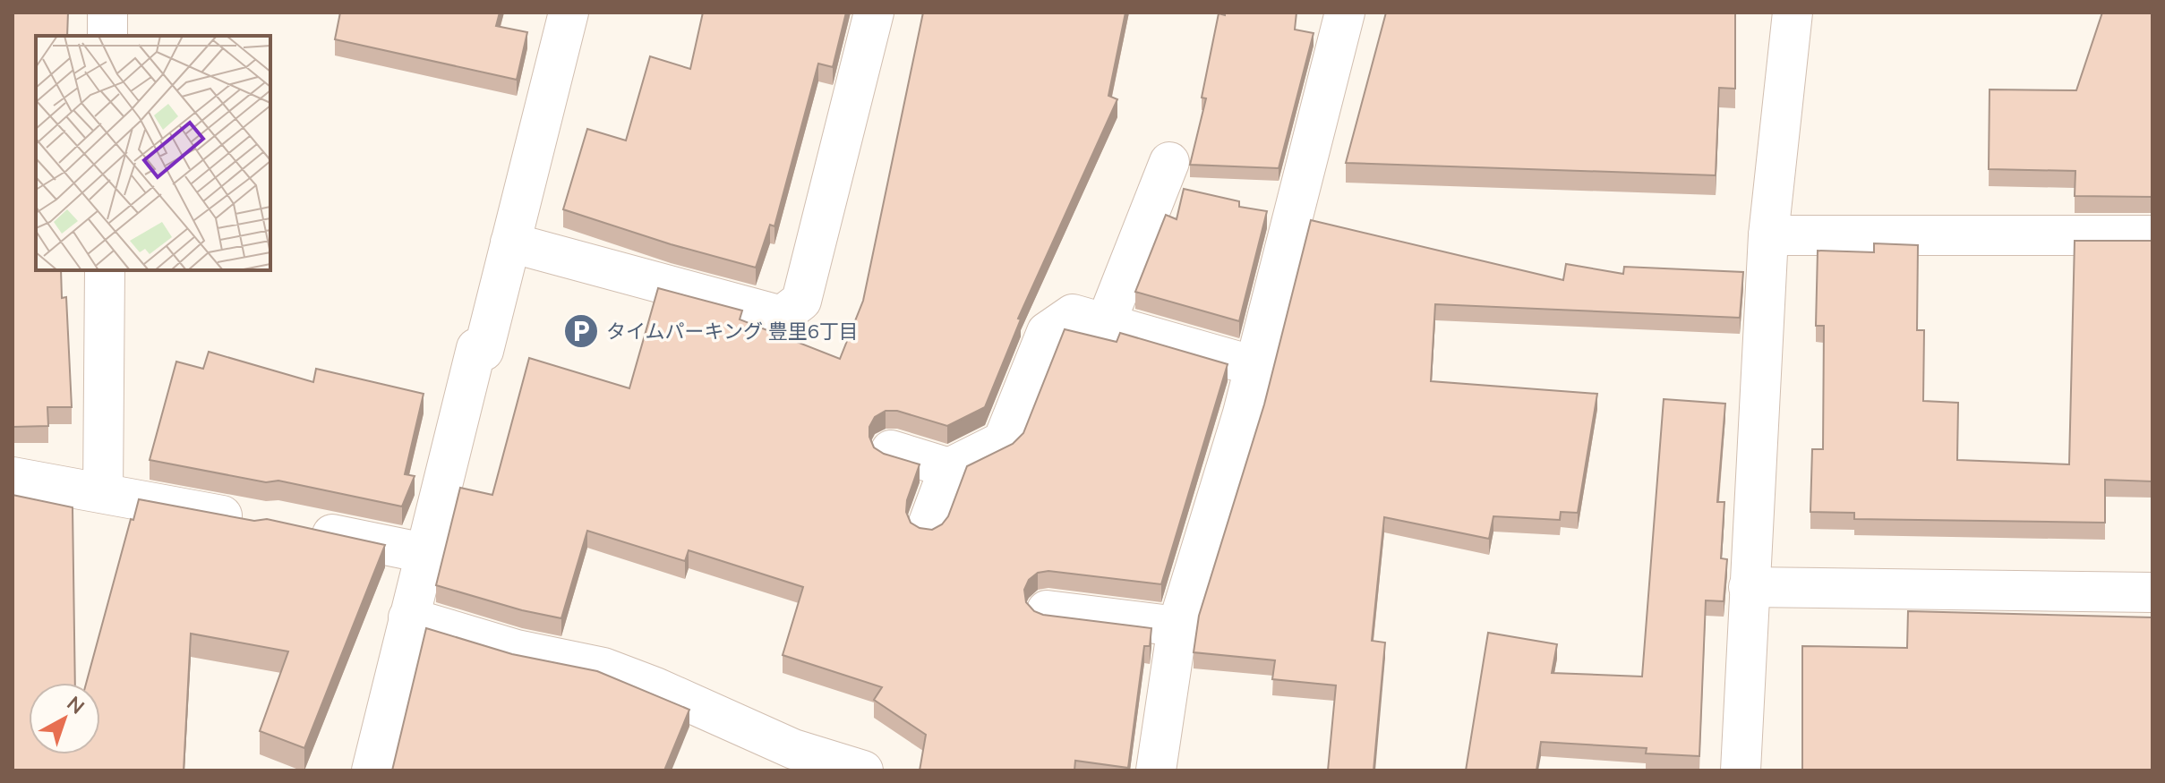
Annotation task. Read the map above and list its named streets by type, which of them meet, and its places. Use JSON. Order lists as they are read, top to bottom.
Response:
{
  "places": {
    "parking": ["タイムパーキング 豊里6丁目"]
  },
  "north": "top right"
}
